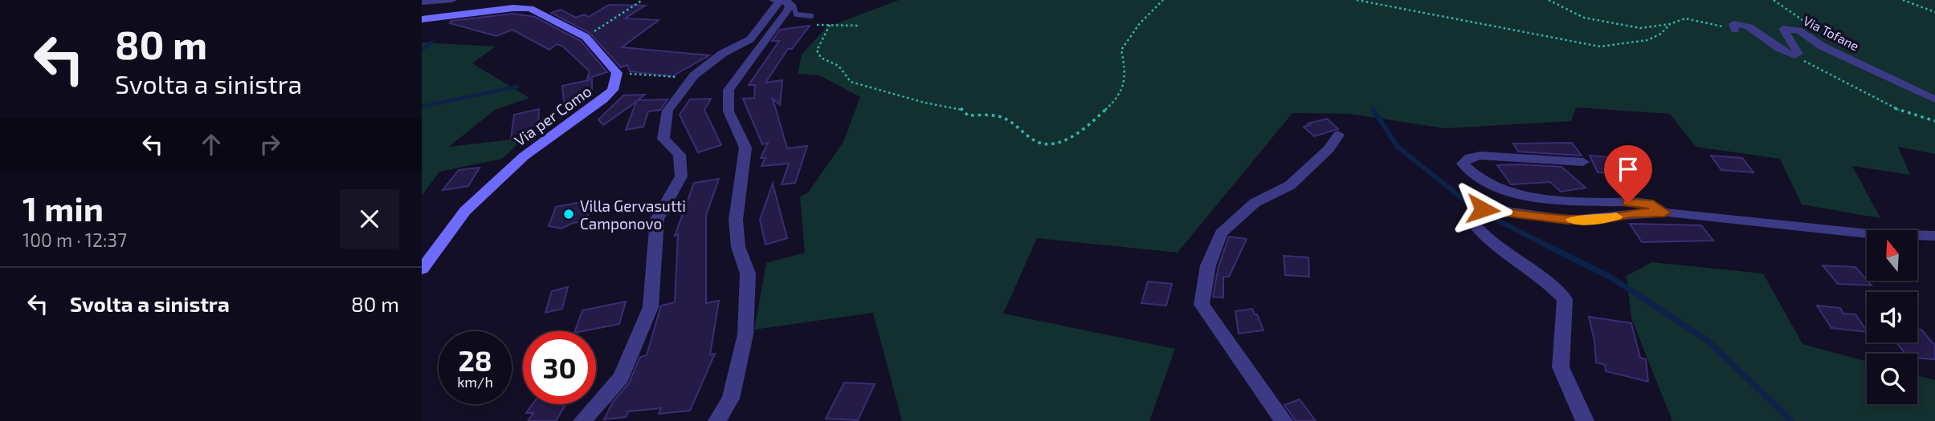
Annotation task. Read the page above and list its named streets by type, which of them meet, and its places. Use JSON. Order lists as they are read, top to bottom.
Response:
{
  "streets": {
    "street": ["Via Tofane", "Via per Como"]
  },
  "places": ["Villa Gervasutti Camponovo"],
  "north": "top",
  "page": {
    "turn": ["80 m", "Svolta a sinistra"],
    "heading": ["1 min", "100 m · 12:37"],
    "list": [
      {
        "name": "Svolta a sinistra",
        "value": "80 m"
      }
    ],
    "speed": "28 km/h",
    "limit": "30"
  }
}
